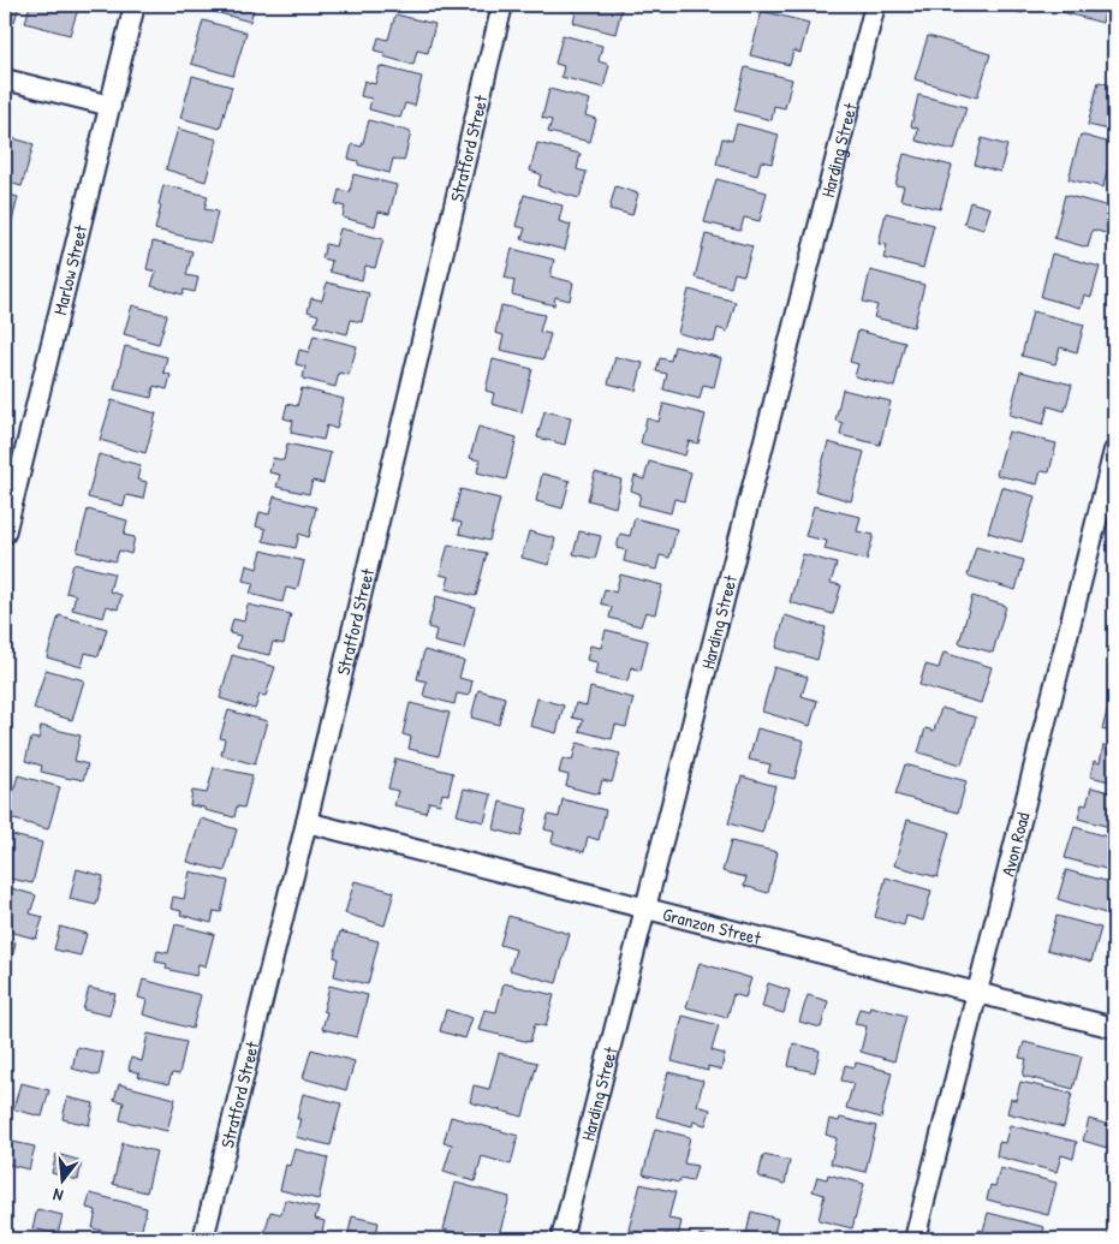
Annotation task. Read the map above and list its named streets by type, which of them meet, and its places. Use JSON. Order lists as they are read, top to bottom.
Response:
{
  "streets": {
    "street": [
      "Stratford Street",
      "Harding Street",
      "Marlow Street",
      "Avon Road",
      "Granzon Street"
    ]
  },
  "crossings": [
    ["Stratford Street", "Granzon Street"],
    ["Harding Street", "Granzon Street"],
    ["Avon Road", "Granzon Street"]
  ],
  "north": "bottom"
}
